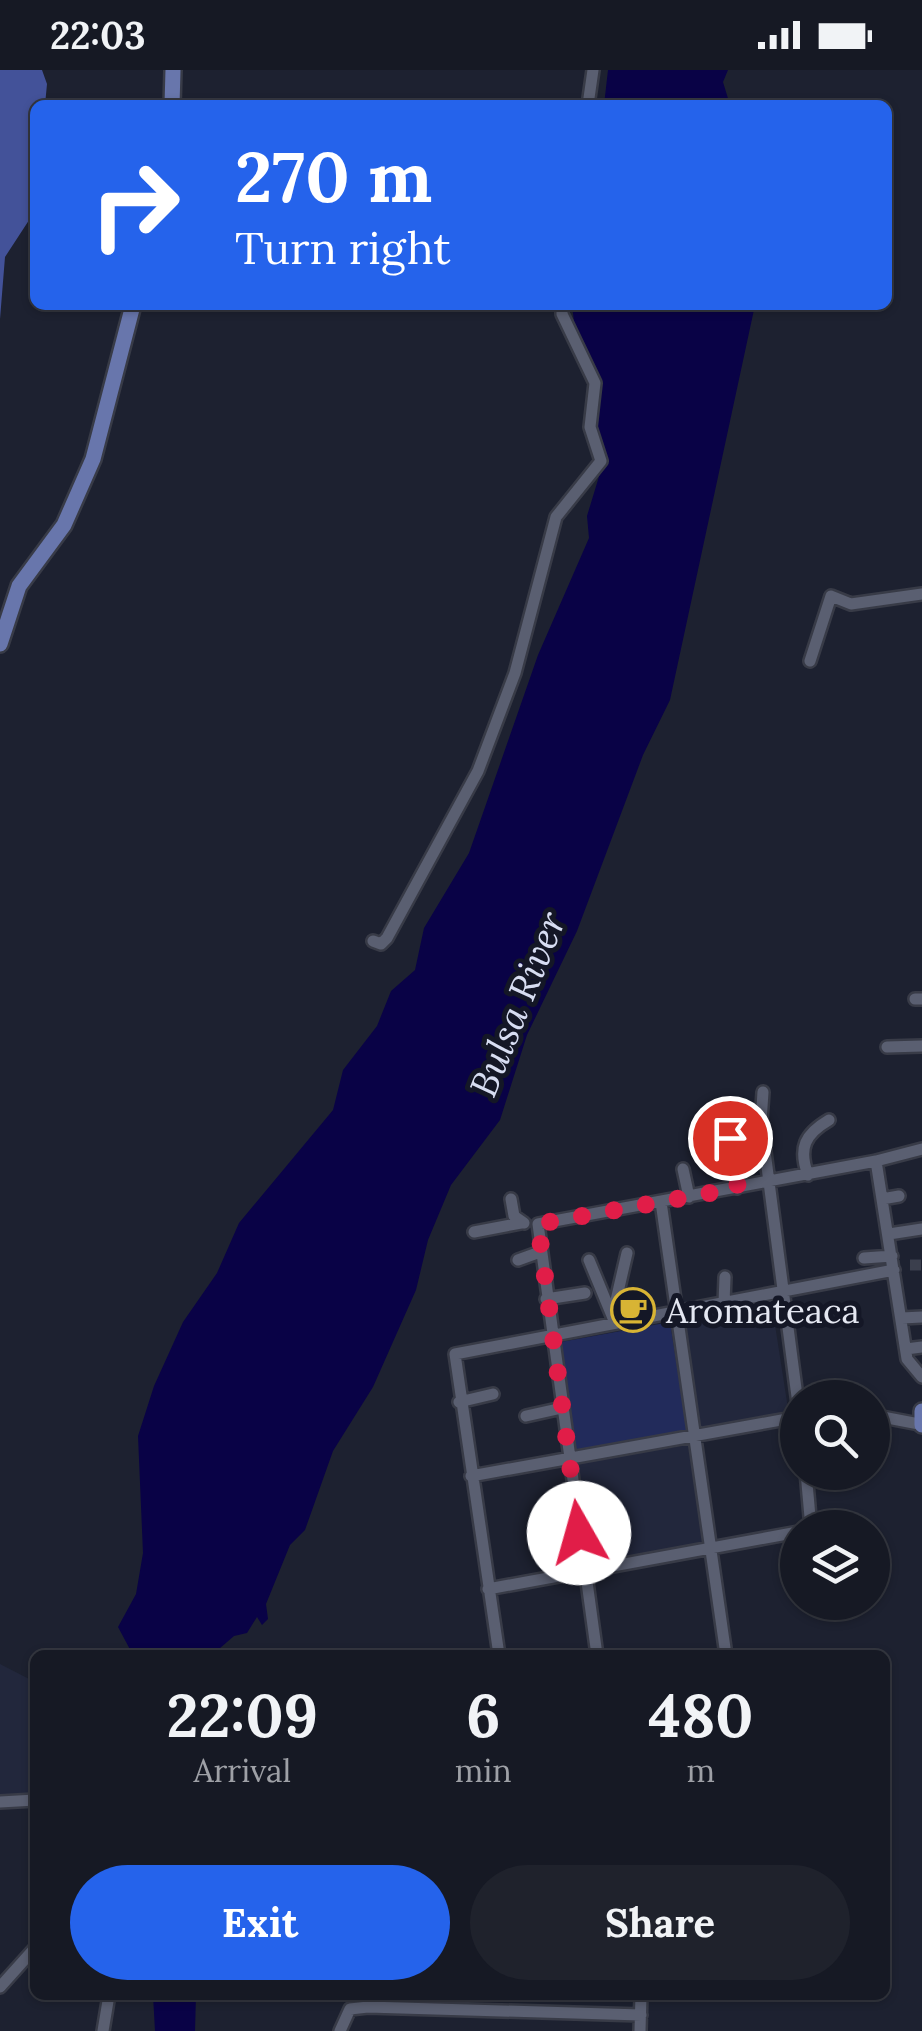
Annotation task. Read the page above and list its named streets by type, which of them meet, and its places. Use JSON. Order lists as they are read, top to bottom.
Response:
{
  "water": ["Bulsa River"],
  "places": {
    "cafe": ["Aromateaca"]
  },
  "page": {
    "status": "22:03",
    "turn": ["270 m", "Turn right"],
    "eta": [
      "22:09",
      "Arrival",
      "6",
      "min",
      "480",
      "m"
    ],
    "buttons": ["Exit", "Share"]
  }
}
